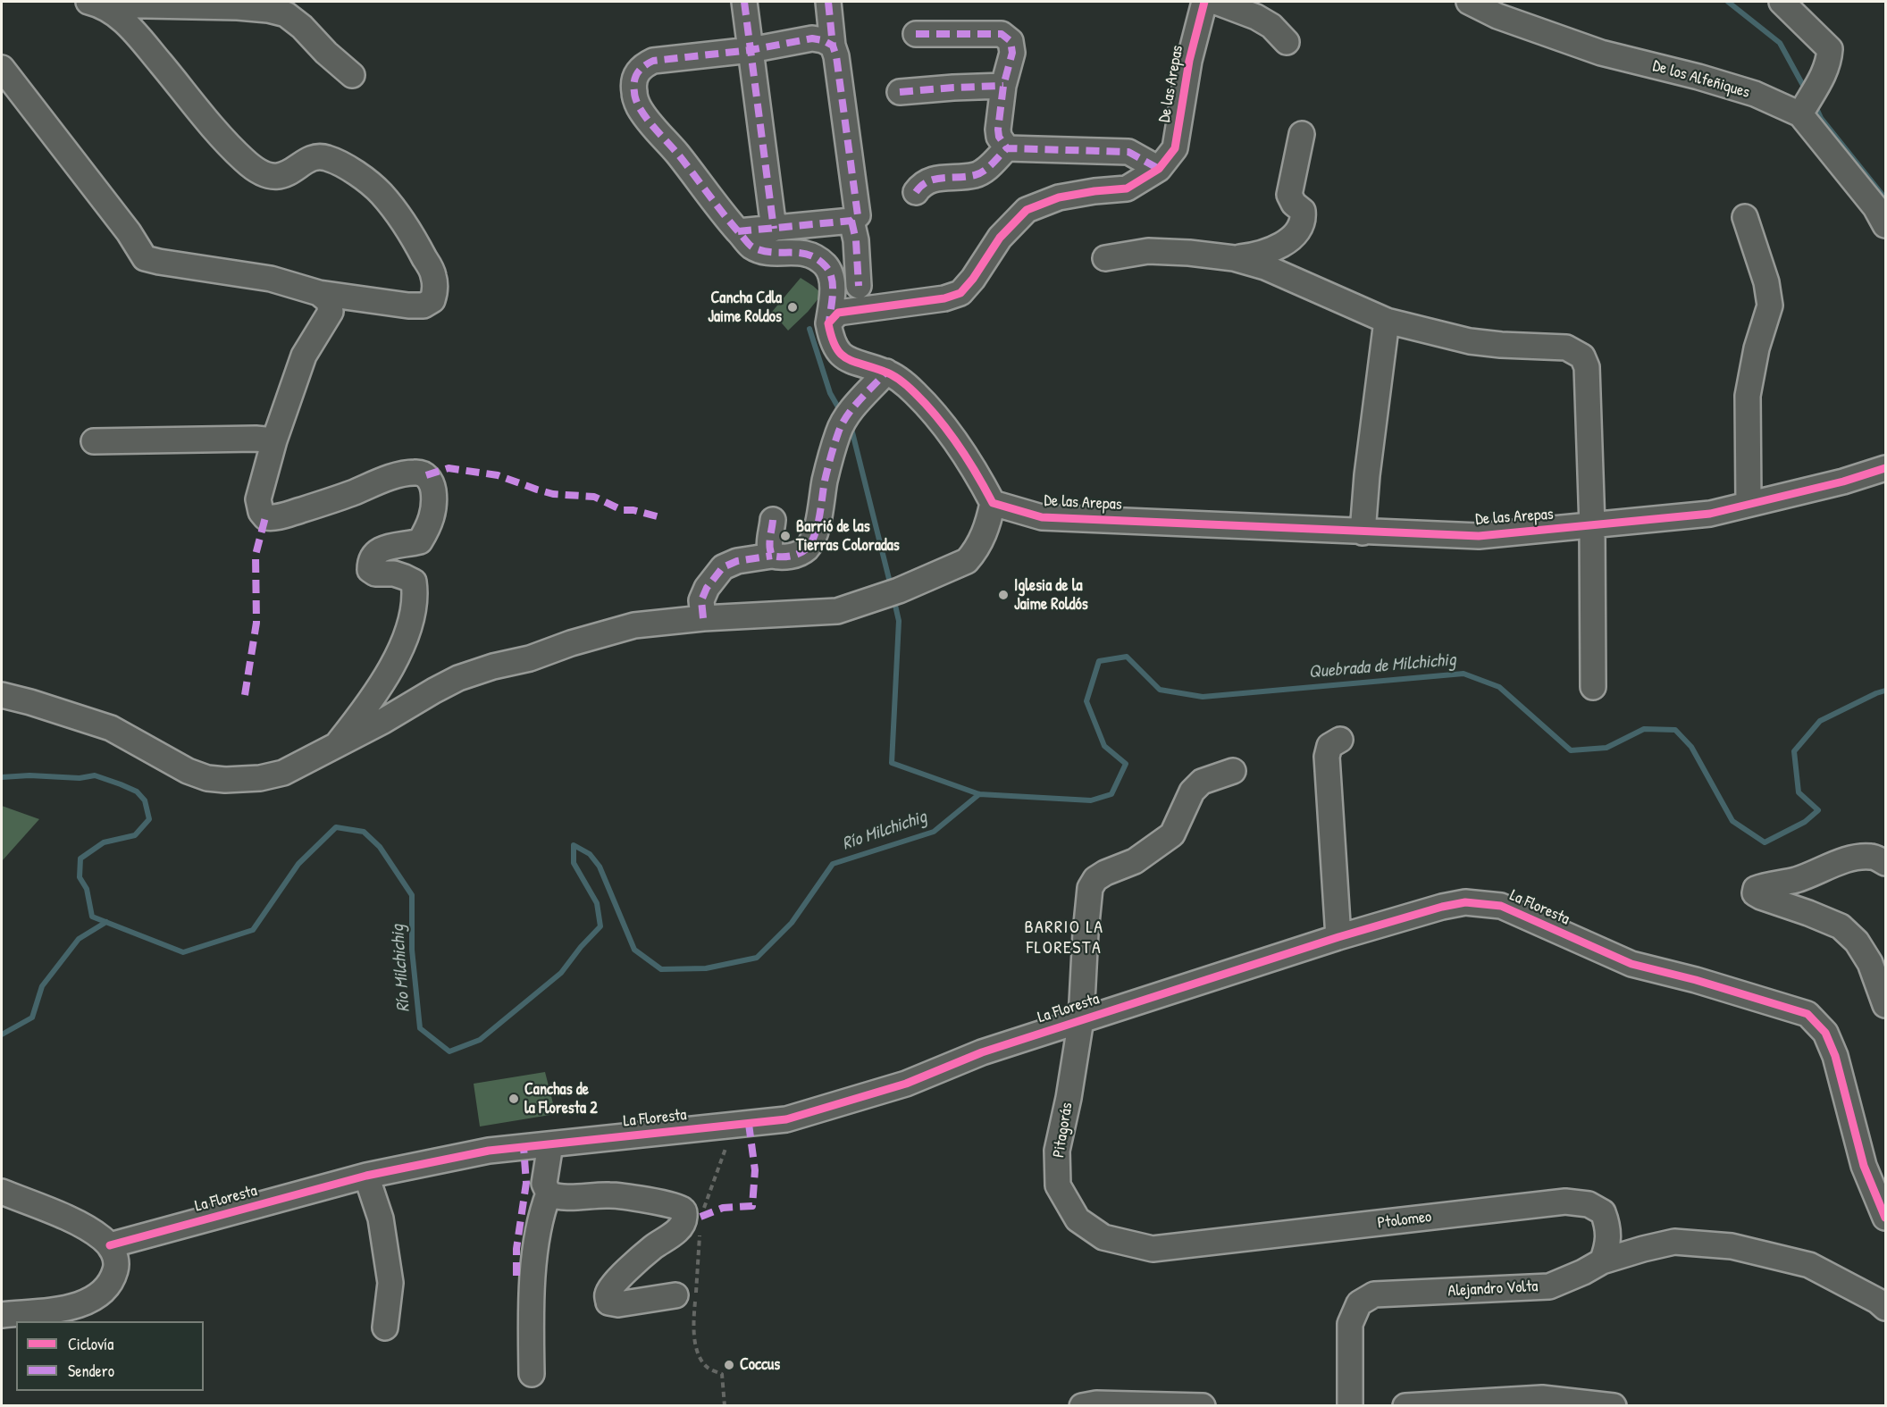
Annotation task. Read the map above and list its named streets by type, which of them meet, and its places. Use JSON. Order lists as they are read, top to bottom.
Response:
{
  "streets": {
    "street": [
      "De los Alfeñiques",
      "De las Arepas",
      "La Floresta",
      "Pitagorás",
      "Ptolomeo",
      "Alejandro Volta"
    ]
  },
  "crossings": [
    ["La Floresta", "Pitagorás"],
    ["Pitagorás", "Ptolomeo"],
    ["Ptolomeo", "Alejandro Volta"]
  ],
  "districts": ["BARRIO LA FLORESTA"],
  "water": ["Quebrada de Milchichig", "Río Milchichig"],
  "places": [
    "Cancha Cdla Jaime Roldos",
    "Barrió de las Tierras Coloradas",
    "Iglesia de la Jaime Roldós",
    "Canchas de la Floresta 2",
    "Coccus"
  ],
  "legend": ["Ciclovía", "Sendero"]
}
